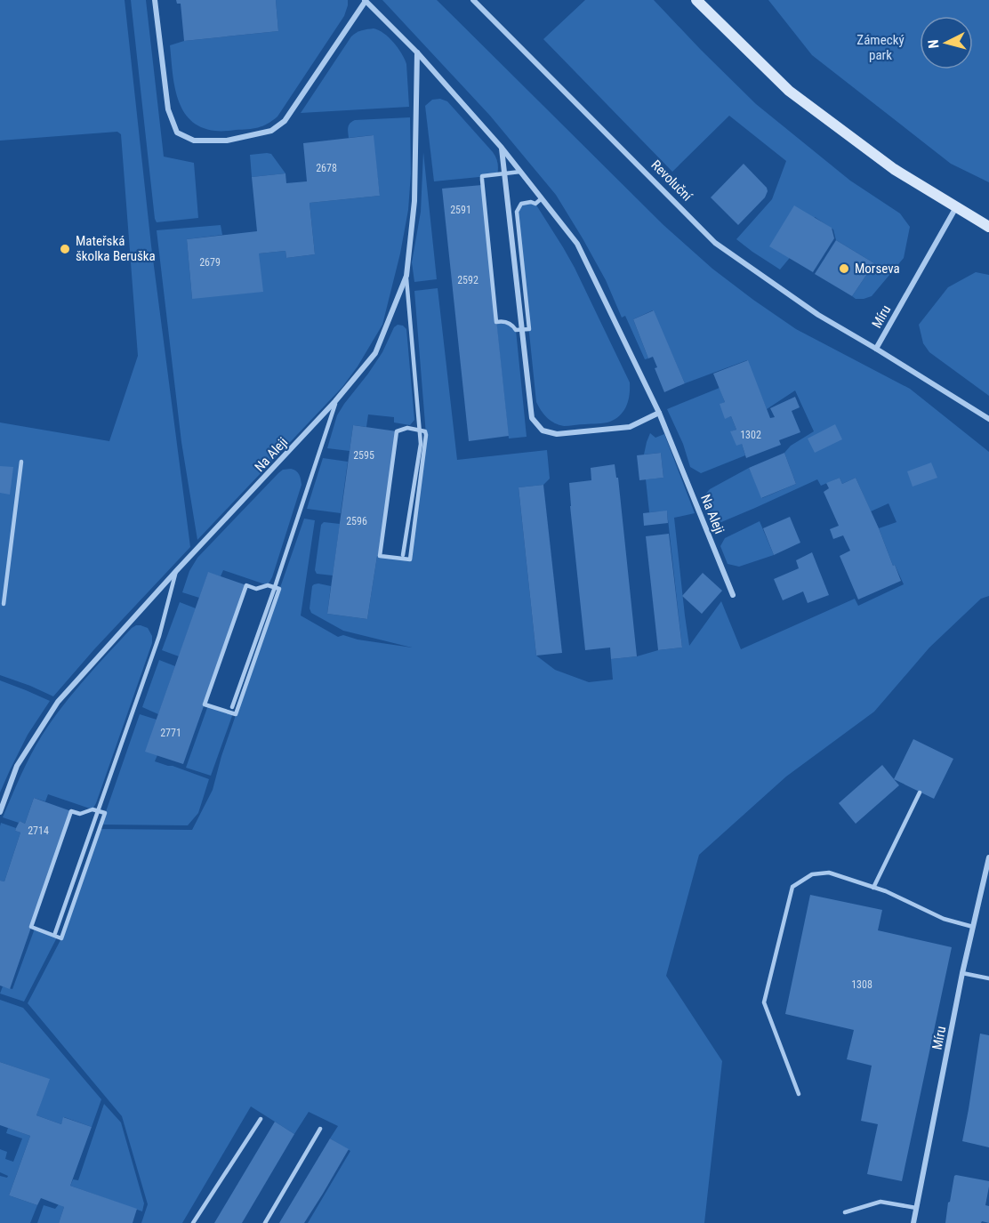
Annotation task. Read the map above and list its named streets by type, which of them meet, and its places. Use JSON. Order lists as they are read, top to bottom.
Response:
{
  "streets": {
    "street": ["Revoluční", "Míru", "Na Aleji"]
  },
  "crossings": [
    ["Revoluční", "Míru"]
  ],
  "parks": ["Zámecký park"],
  "places": ["Mateřská školka Beruška", "Morseva"],
  "house_numbers": [
    "2678",
    "2591",
    "2679",
    "2592",
    "1302",
    "2595",
    "2596",
    "2771",
    "2714",
    "1308"
  ],
  "north": "left"
}
